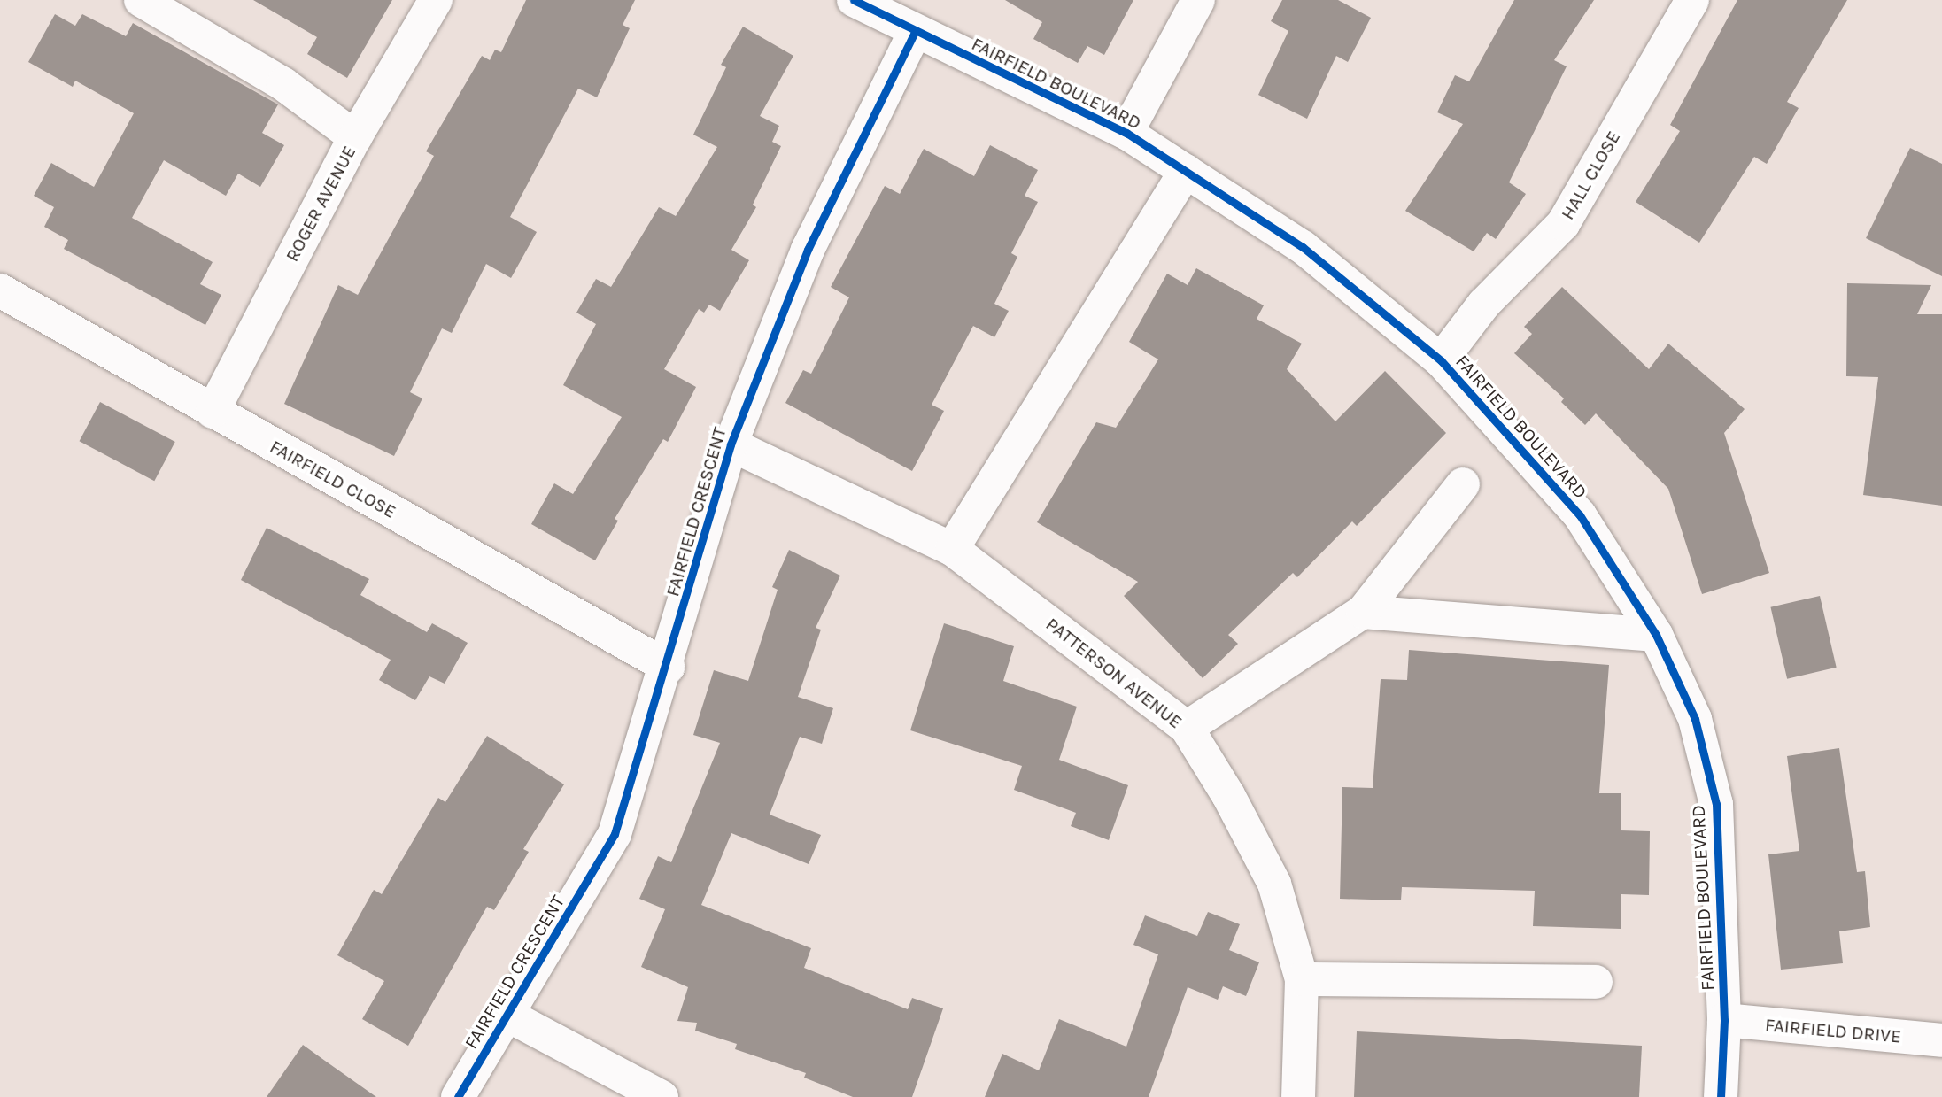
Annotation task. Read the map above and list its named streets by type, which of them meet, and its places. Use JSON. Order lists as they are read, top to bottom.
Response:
{
  "streets": {
    "street": [
      "FAIRFIELD BOULEVARD",
      "HALL CLOSE",
      "ROGER AVENUE",
      "FAIRFIELD CLOSE",
      "FAIRFIELD CRESCENT",
      "PATTERSON AVENUE",
      "FAIRFIELD DRIVE"
    ]
  },
  "crossings": [
    ["FAIRFIELD BOULEVARD", "HALL CLOSE"],
    ["FAIRFIELD BOULEVARD", "FAIRFIELD CRESCENT"],
    ["FAIRFIELD BOULEVARD", "FAIRFIELD DRIVE"],
    ["ROGER AVENUE", "FAIRFIELD CLOSE"],
    ["FAIRFIELD CLOSE", "FAIRFIELD CRESCENT"],
    ["FAIRFIELD CRESCENT", "PATTERSON AVENUE"]
  ]
}
